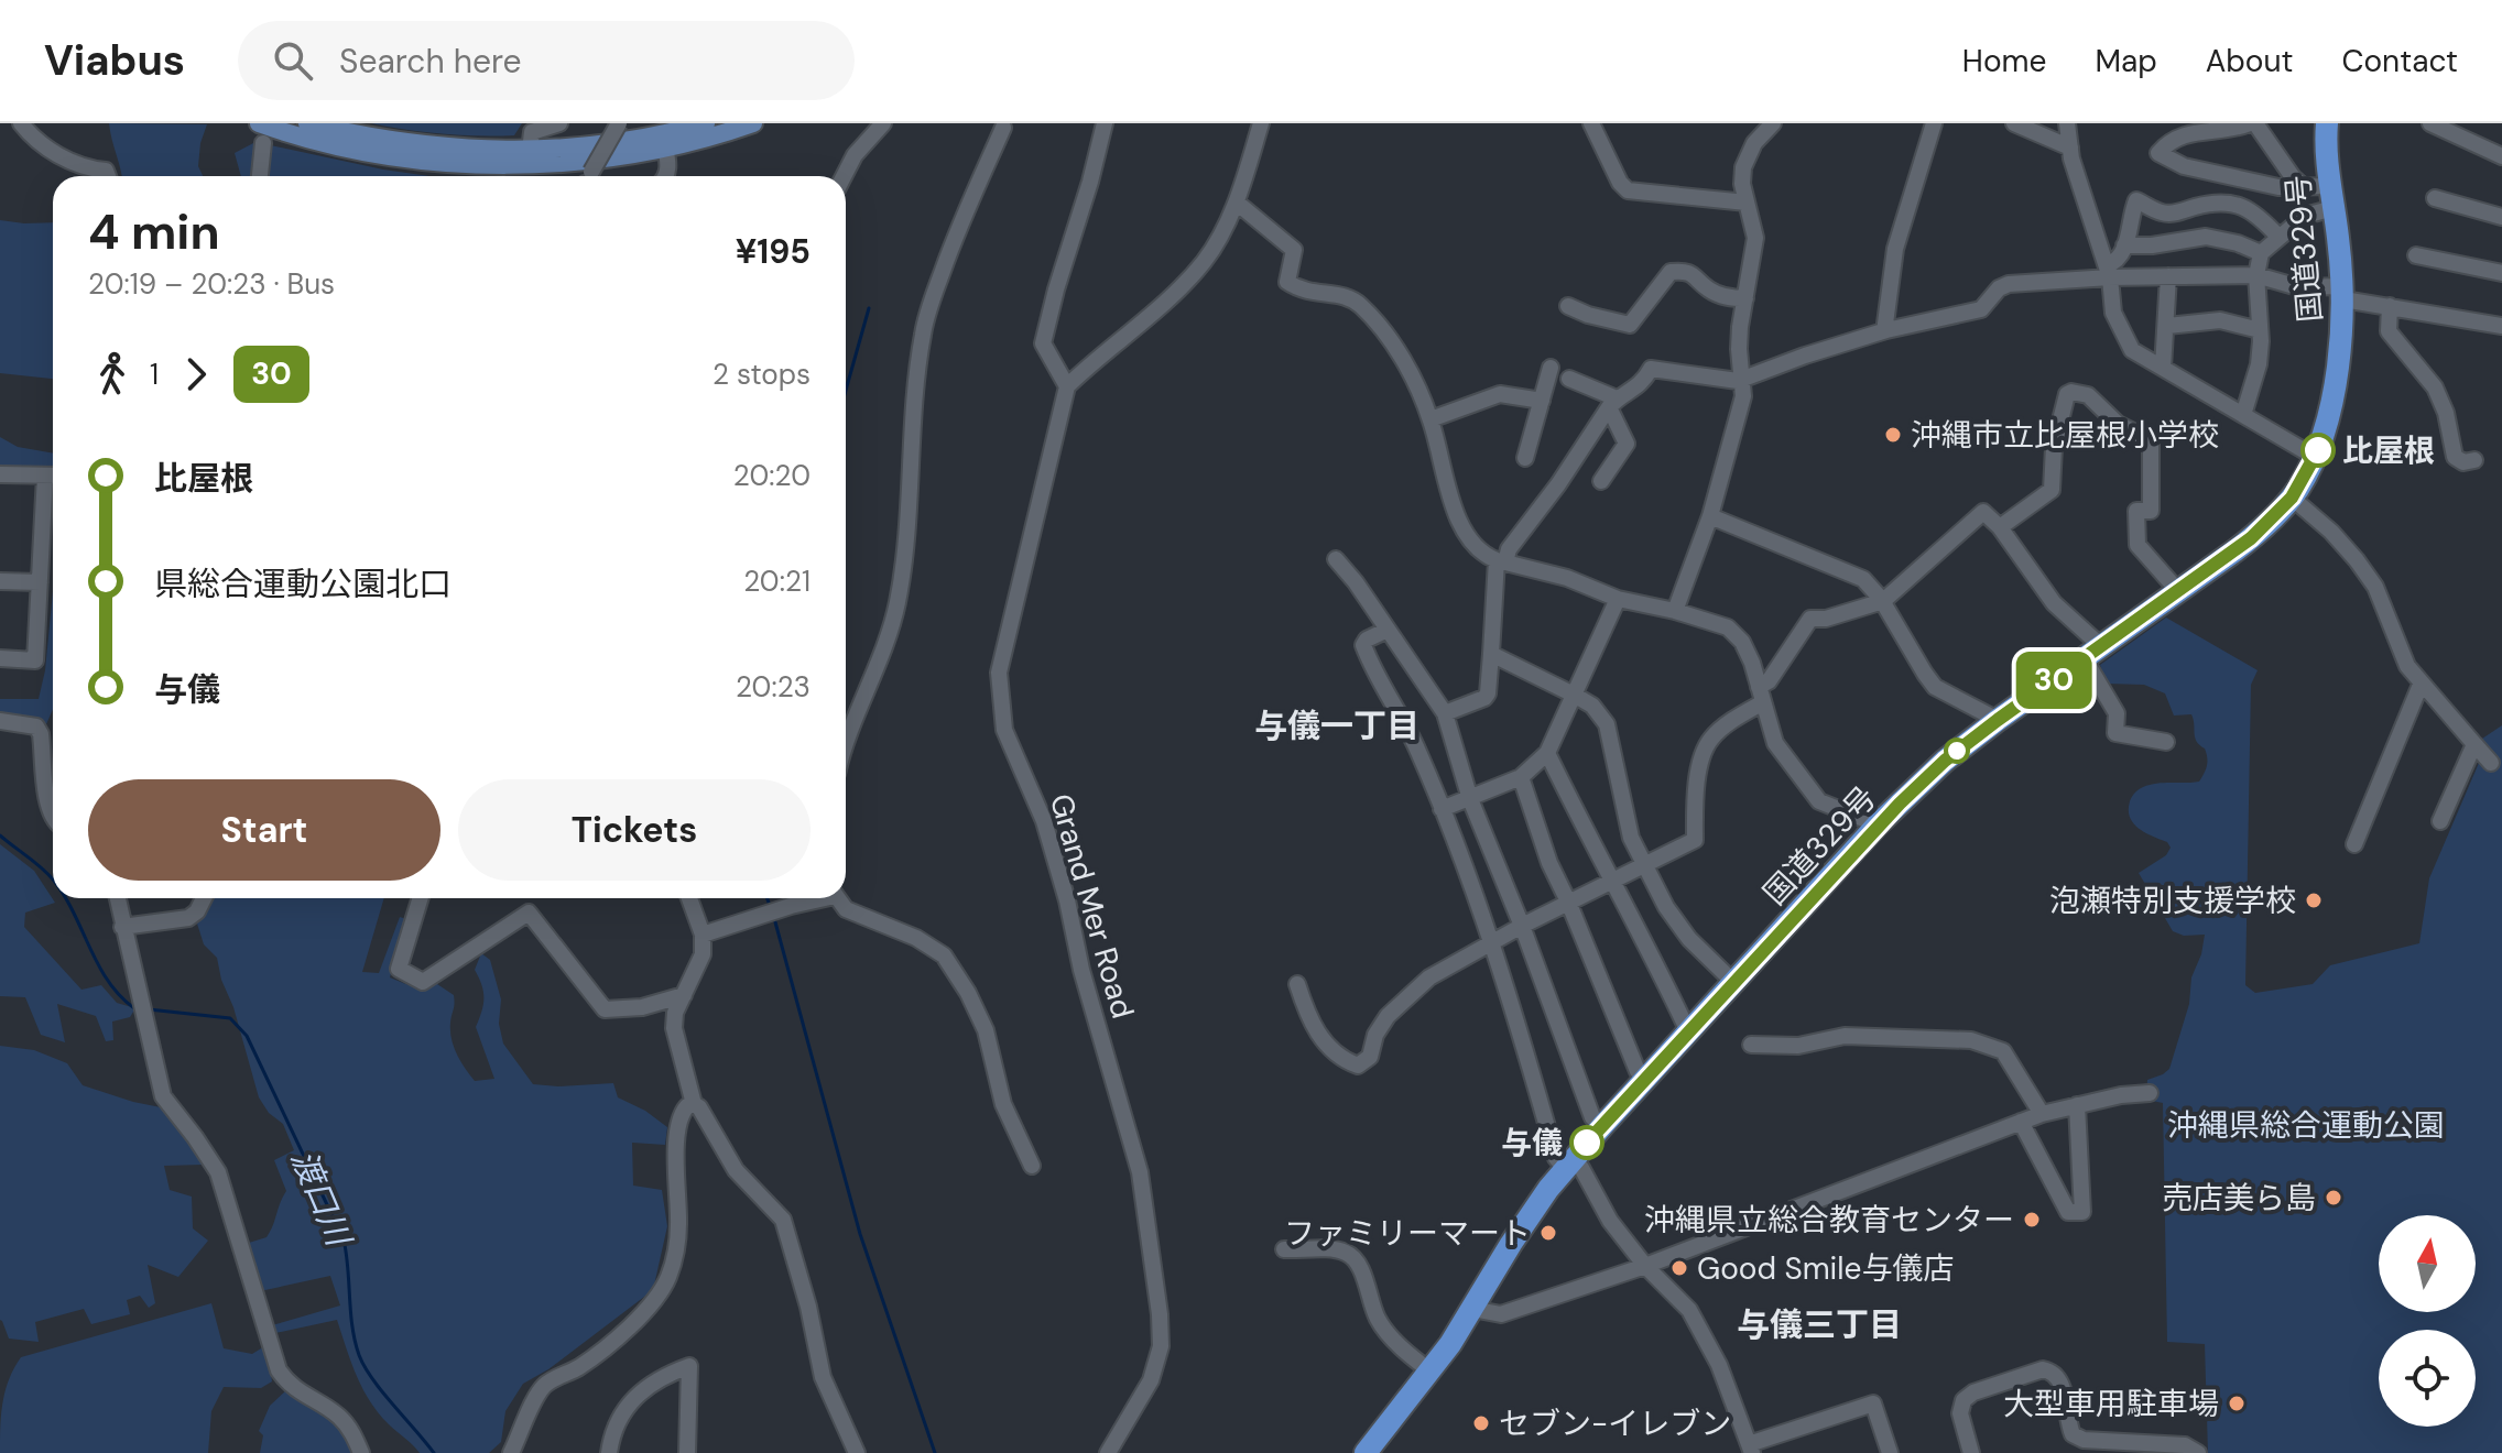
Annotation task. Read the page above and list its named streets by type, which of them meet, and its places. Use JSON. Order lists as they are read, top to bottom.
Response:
{
  "streets": {
    "highway": ["国道329号"],
    "street": ["Grand Mer Road"]
  },
  "districts": ["与儀一丁目", "与儀三丁目"],
  "water": ["渡口川"],
  "parks": ["沖縄県総合運動公園"],
  "places": [
    "沖縄市立比屋根小学校",
    "比屋根",
    "泡瀬特別支援学校",
    "与儀",
    "売店美ら島",
    "沖縄県立総合教育センター",
    "ファミリーマート",
    "Good Smile与儀店",
    "大型車用駐車場",
    "セブン-イレブン"
  ],
  "lines": ["bus line 30"],
  "north": "top",
  "page": {
    "header": "Viabus",
    "search": "Search here",
    "nav": [
      "Home",
      "Map",
      "About",
      "Contact"
    ],
    "on_map": "30",
    "heading": ["4 min", "20:19 – 20:23 · Bus", "¥195"],
    "legs": ["1", "30", "2 stops"],
    "list": [
      {
        "name": "比屋根",
        "value": "20:20"
      },
      {
        "name": "県総合運動公園北口",
        "value": "20:21"
      },
      {
        "name": "与儀",
        "value": "20:23"
      }
    ],
    "buttons": ["Start", "Tickets"]
  }
}
